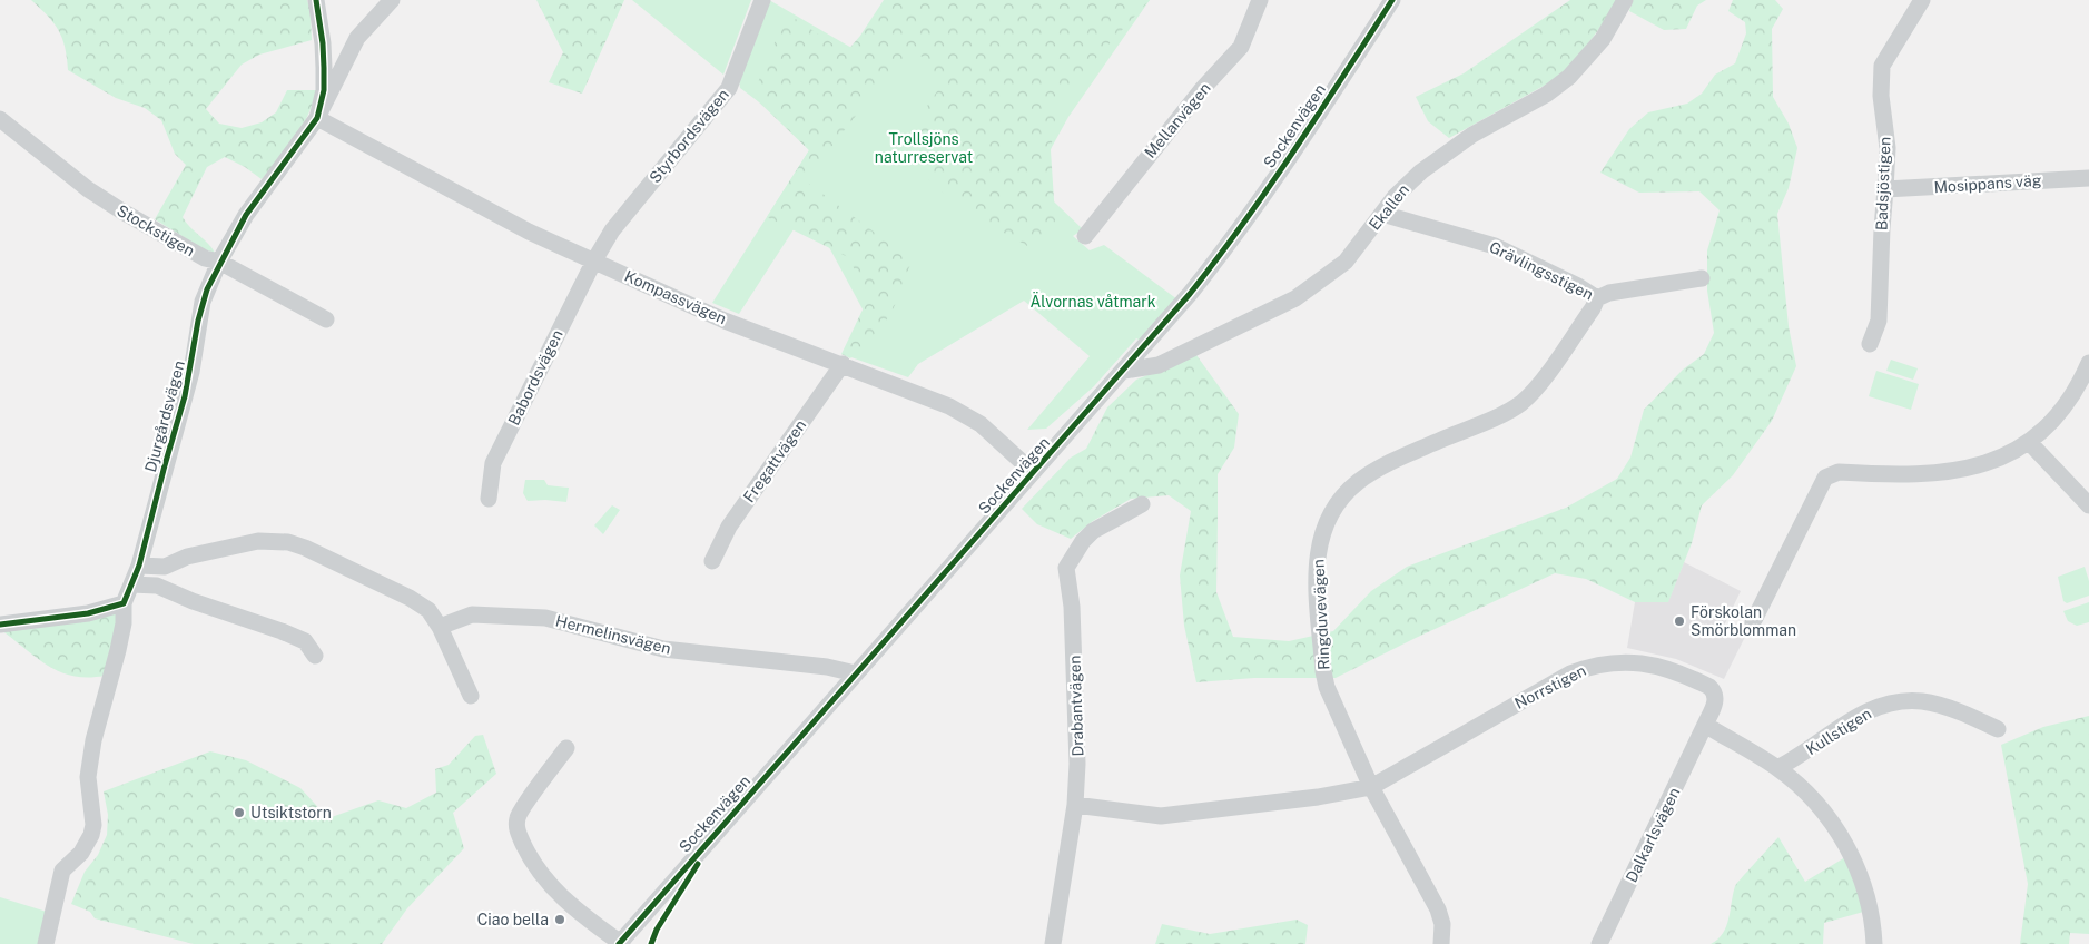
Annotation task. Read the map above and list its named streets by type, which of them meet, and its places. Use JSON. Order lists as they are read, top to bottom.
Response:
{
  "streets": {
    "street": [
      "Mellanvägen",
      "Sockenvägen",
      "Styrbordsvägen",
      "Badsjöstigen",
      "Mosippans väg",
      "Ekallen",
      "Stockstigen",
      "Grävlingsstigen",
      "Kompassvägen",
      "Babordsvägen",
      "Djurgårdsvägen",
      "Fregattvägen",
      "Ringduvevägen",
      "Hermelinsvägen",
      "Norrstigen",
      "Drabantvägen",
      "Kullstigen",
      "Dalkarlsvägen"
    ]
  },
  "crossings": [
    ["Sockenvägen", "Ekallen"],
    ["Sockenvägen", "Kompassvägen"],
    ["Sockenvägen", "Hermelinsvägen"],
    ["Styrbordsvägen", "Kompassvägen"],
    ["Styrbordsvägen", "Babordsvägen"],
    ["Badsjöstigen", "Mosippans väg"],
    ["Ekallen", "Grävlingsstigen"],
    ["Stockstigen", "Djurgårdsvägen"],
    ["Grävlingsstigen", "Ringduvevägen"],
    ["Kompassvägen", "Babordsvägen"],
    ["Kompassvägen", "Djurgårdsvägen"],
    ["Kompassvägen", "Fregattvägen"],
    ["Ringduvevägen", "Norrstigen"],
    ["Norrstigen", "Drabantvägen"],
    ["Norrstigen", "Dalkarlsvägen"]
  ],
  "parks": ["Trollsjöns naturreservat", "Älvornas våtmark"],
  "places": ["Förskolan Smörblomman", "Utsiktstorn", "Ciao bella"]
}
